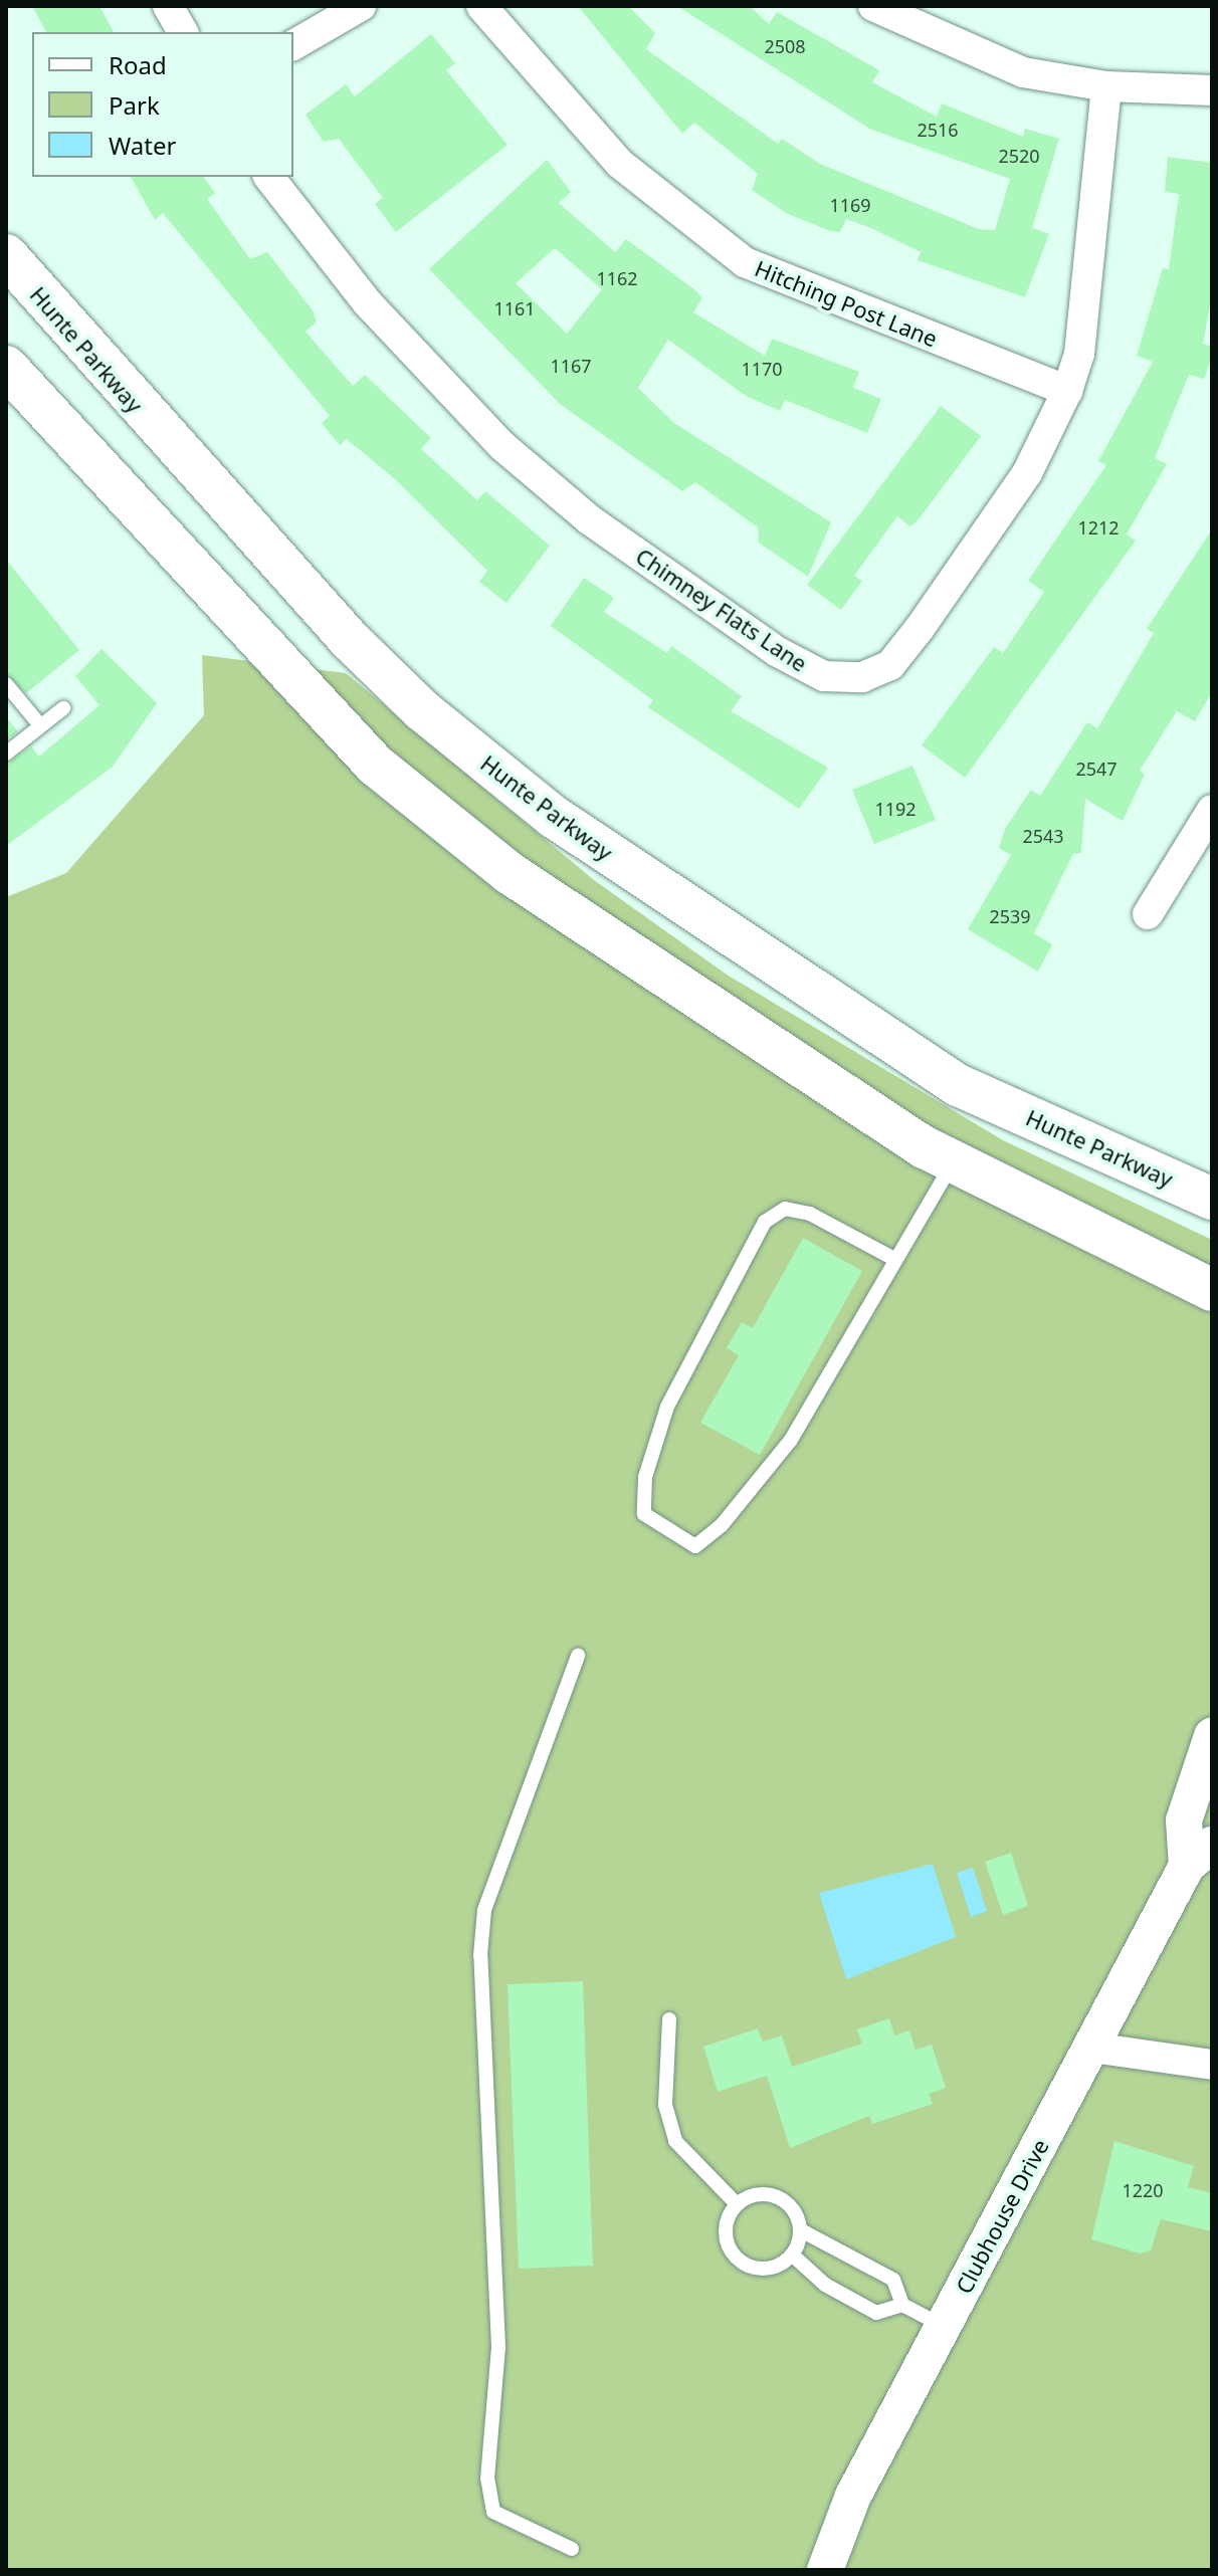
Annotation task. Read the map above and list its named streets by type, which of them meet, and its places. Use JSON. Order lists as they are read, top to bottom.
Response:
{
  "streets": {
    "main road": ["Hunte Parkway"],
    "street": ["Hitching Post Lane", "Chimney Flats Lane", "Clubhouse Drive"]
  },
  "crossings": [
    ["Hitching Post Lane", "Chimney Flats Lane"]
  ],
  "house_numbers": [
    "2508",
    "2516",
    "2520",
    "1169",
    "1162",
    "1161",
    "1167",
    "1170",
    "1212",
    "2547",
    "1192",
    "2543",
    "2539",
    "1220"
  ],
  "legend": ["Road", "Park", "Water"]
}
